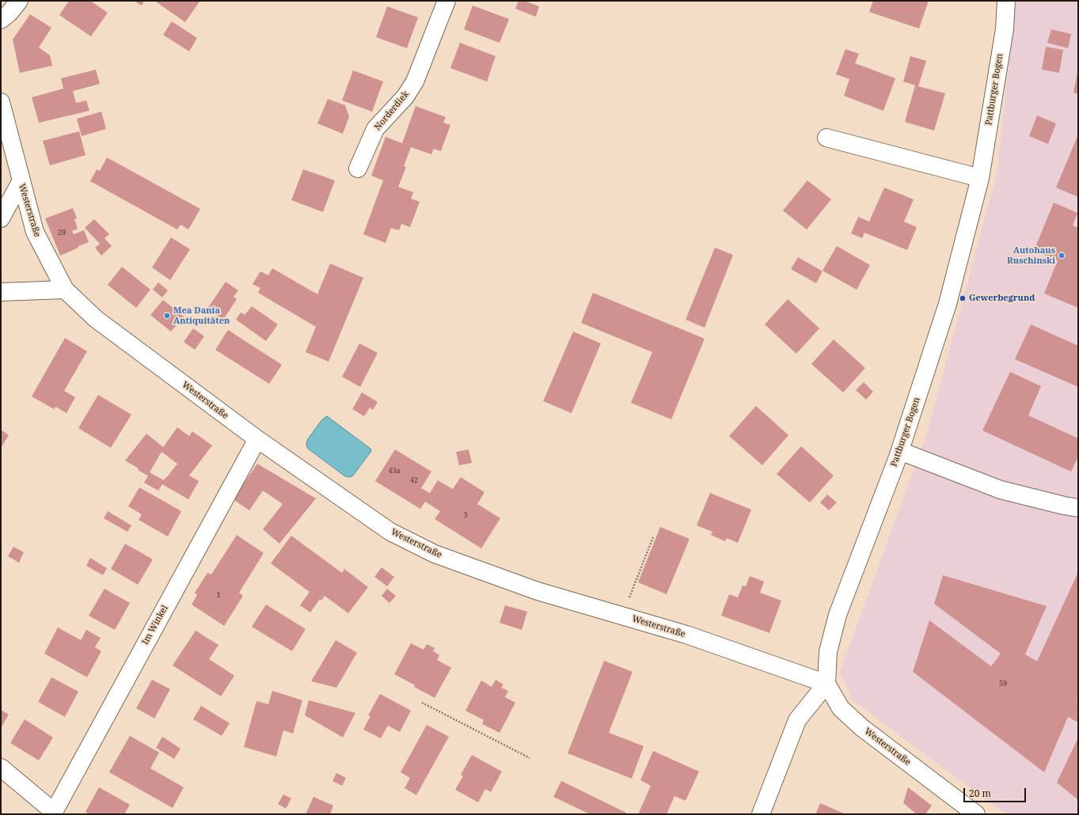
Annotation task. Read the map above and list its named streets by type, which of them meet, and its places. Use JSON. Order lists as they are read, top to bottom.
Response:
{
  "streets": {
    "street": [
      "Pattburger Bogen",
      "Norderdiek",
      "Westerstraße",
      "Im Winkel"
    ]
  },
  "crossings": [
    ["Pattburger Bogen", "Westerstraße"],
    ["Westerstraße", "Im Winkel"]
  ],
  "places": ["Autohaus Ruschinski", "Gewerbegrund", "Mea Dania Antiquitäten"],
  "house_numbers": [
    "29",
    "43a",
    "42",
    "3",
    "1",
    "59"
  ],
  "scale_bar": "20 m"
}
